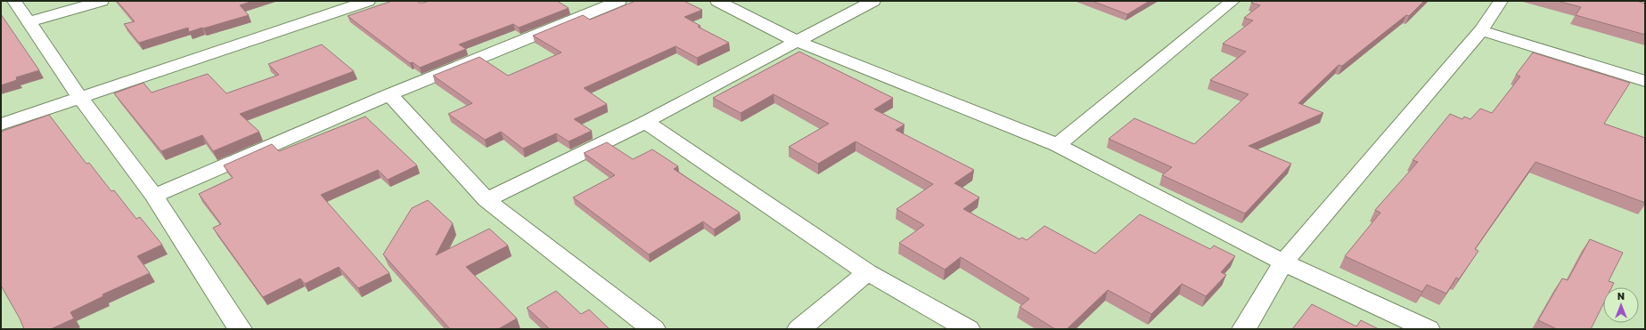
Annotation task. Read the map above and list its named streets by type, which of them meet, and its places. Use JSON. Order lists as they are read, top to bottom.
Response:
{
  "north": "top"
}
